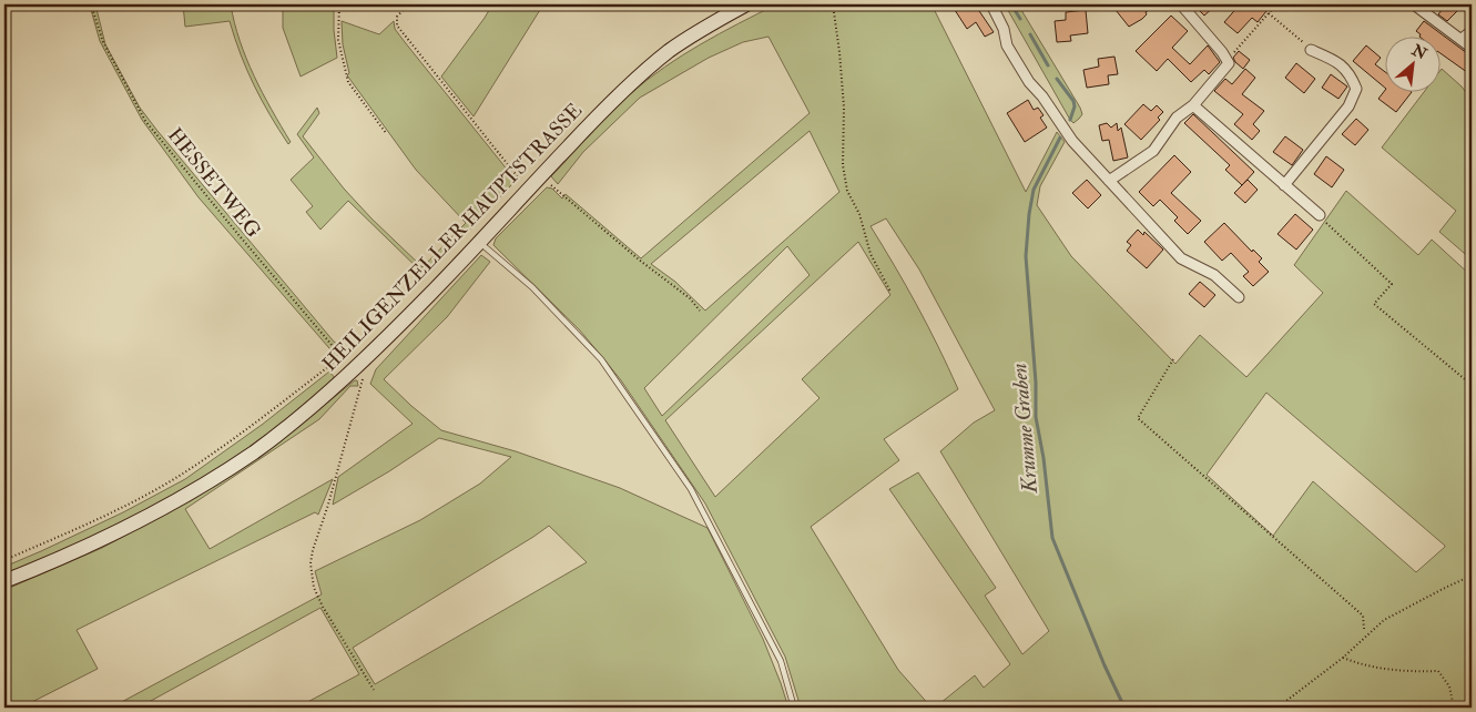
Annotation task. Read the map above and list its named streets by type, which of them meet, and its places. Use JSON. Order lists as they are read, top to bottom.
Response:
{
  "streets": {
    "street": ["HEILIGENZELLER HAUPTSTRASSE"],
    "path": ["HESSETWEG"]
  },
  "water": ["Krumme Graben"],
  "north": "top right"
}
